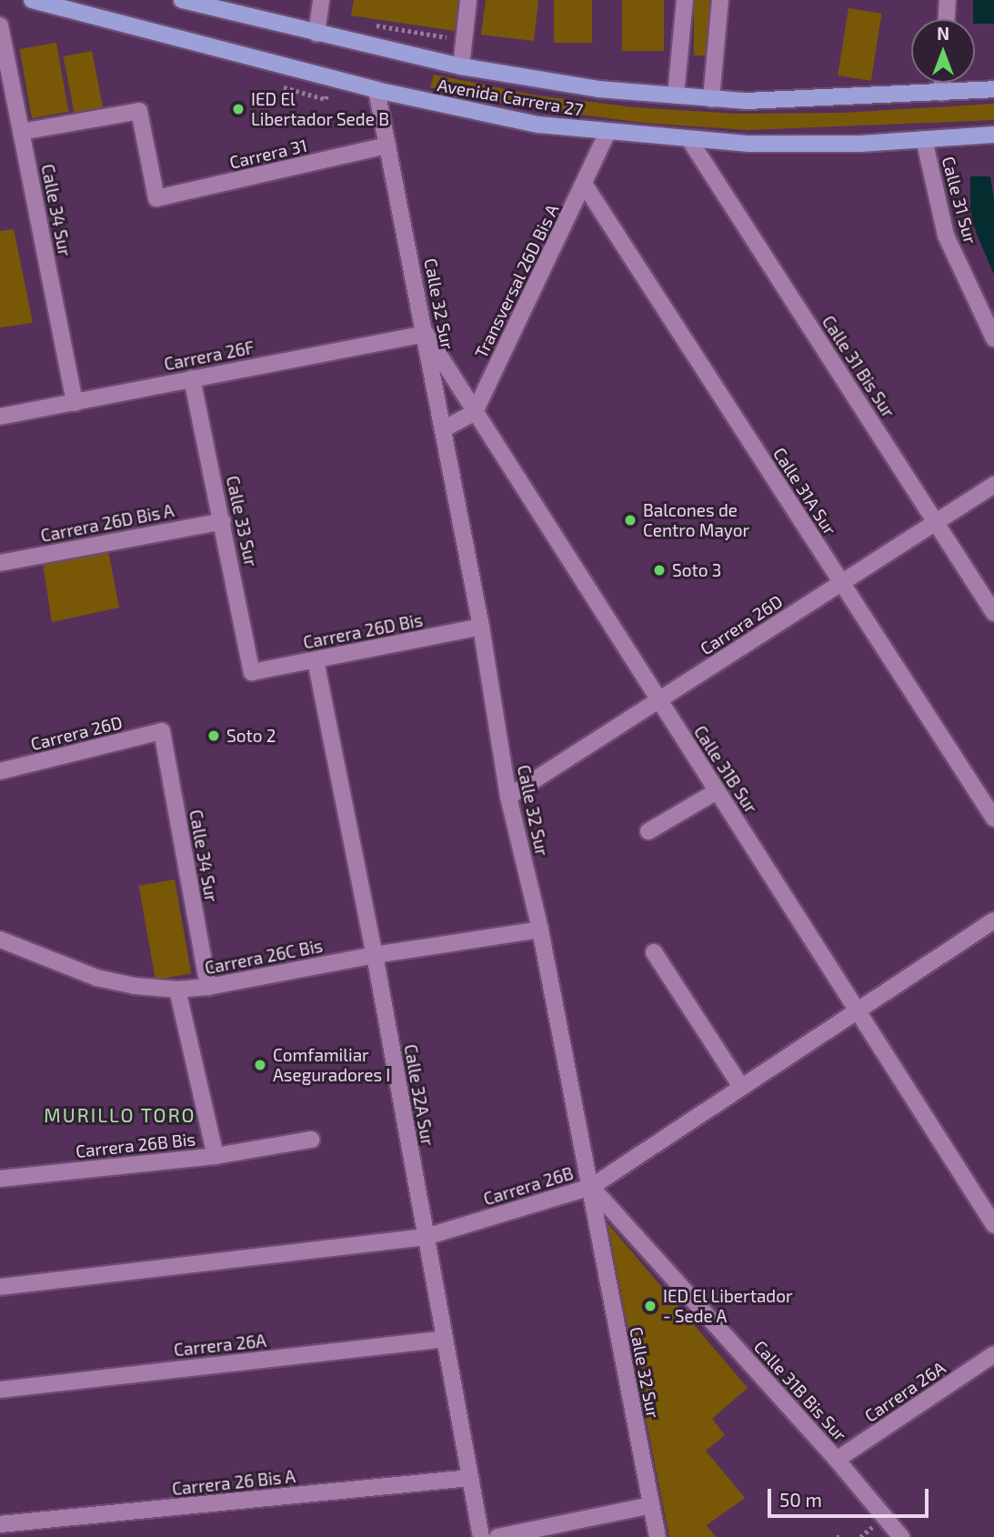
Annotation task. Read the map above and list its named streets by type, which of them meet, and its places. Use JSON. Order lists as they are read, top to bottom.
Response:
{
  "streets": {
    "main road": ["Avenida Carrera 27"],
    "street": [
      "Carrera 31",
      "Calle 31 Sur",
      "Calle 34 Sur",
      "Transversal 26D Bis A",
      "Calle 32 Sur",
      "Carrera 26F",
      "Calle 31 Bis Sur",
      "Calle 31A Sur",
      "Calle 33 Sur",
      "Carrera 26D Bis A",
      "Carrera 26D",
      "Carrera 26D Bis",
      "Calle 31B Sur",
      "Carrera 26C Bis",
      "Calle 32A Sur",
      "Carrera 26B Bis",
      "Carrera 26B",
      "Carrera 26A",
      "Calle 31B Bis Sur",
      "Carrera 26 Bis A"
    ]
  },
  "crossings": [
    ["Avenida Carrera 27", "Calle 31 Sur"],
    ["Avenida Carrera 27", "Transversal 26D Bis A"],
    ["Avenida Carrera 27", "Calle 32 Sur"],
    ["Avenida Carrera 27", "Calle 31 Bis Sur"],
    ["Carrera 31", "Calle 34 Sur"],
    ["Carrera 31", "Calle 32 Sur"],
    ["Calle 34 Sur", "Carrera 26F"],
    ["Calle 34 Sur", "Carrera 26D"],
    ["Calle 34 Sur", "Carrera 26C Bis"],
    ["Transversal 26D Bis A", "Calle 31A Sur"],
    ["Transversal 26D Bis A", "Calle 31B Sur"],
    ["Calle 32 Sur", "Carrera 26F"],
    ["Calle 32 Sur", "Carrera 26D"],
    ["Calle 32 Sur", "Carrera 26D Bis"],
    ["Calle 32 Sur", "Calle 31B Sur"],
    ["Calle 32 Sur", "Carrera 26C Bis"],
    ["Calle 32 Sur", "Carrera 26B"],
    ["Calle 32 Sur", "Calle 31B Bis Sur"],
    ["Carrera 26F", "Calle 33 Sur"],
    ["Carrera 26F", "Calle 31B Sur"],
    ["Calle 31 Bis Sur", "Carrera 26D"],
    ["Calle 31A Sur", "Carrera 26D"],
    ["Calle 33 Sur", "Carrera 26D Bis A"],
    ["Calle 33 Sur", "Carrera 26D Bis"],
    ["Carrera 26D", "Calle 31B Sur"],
    ["Carrera 26D Bis", "Calle 32A Sur"],
    ["Calle 31B Sur", "Carrera 26B"],
    ["Carrera 26C Bis", "Calle 32A Sur"],
    ["Calle 32A Sur", "Carrera 26B"],
    ["Calle 32A Sur", "Carrera 26A"],
    ["Calle 32A Sur", "Carrera 26 Bis A"],
    ["Carrera 26B", "Calle 31B Bis Sur"],
    ["Carrera 26A", "Calle 31B Bis Sur"]
  ],
  "districts": ["MURILLO TORO"],
  "places": [
    "IED El Libertador Sede B",
    "Balcones de Centro Mayor",
    "Soto 3",
    "Soto 2",
    "Comfamiliar Aseguradores I",
    "IED El Libertador - Sede A"
  ],
  "scale_bar": "50 m",
  "north": "top"
}
